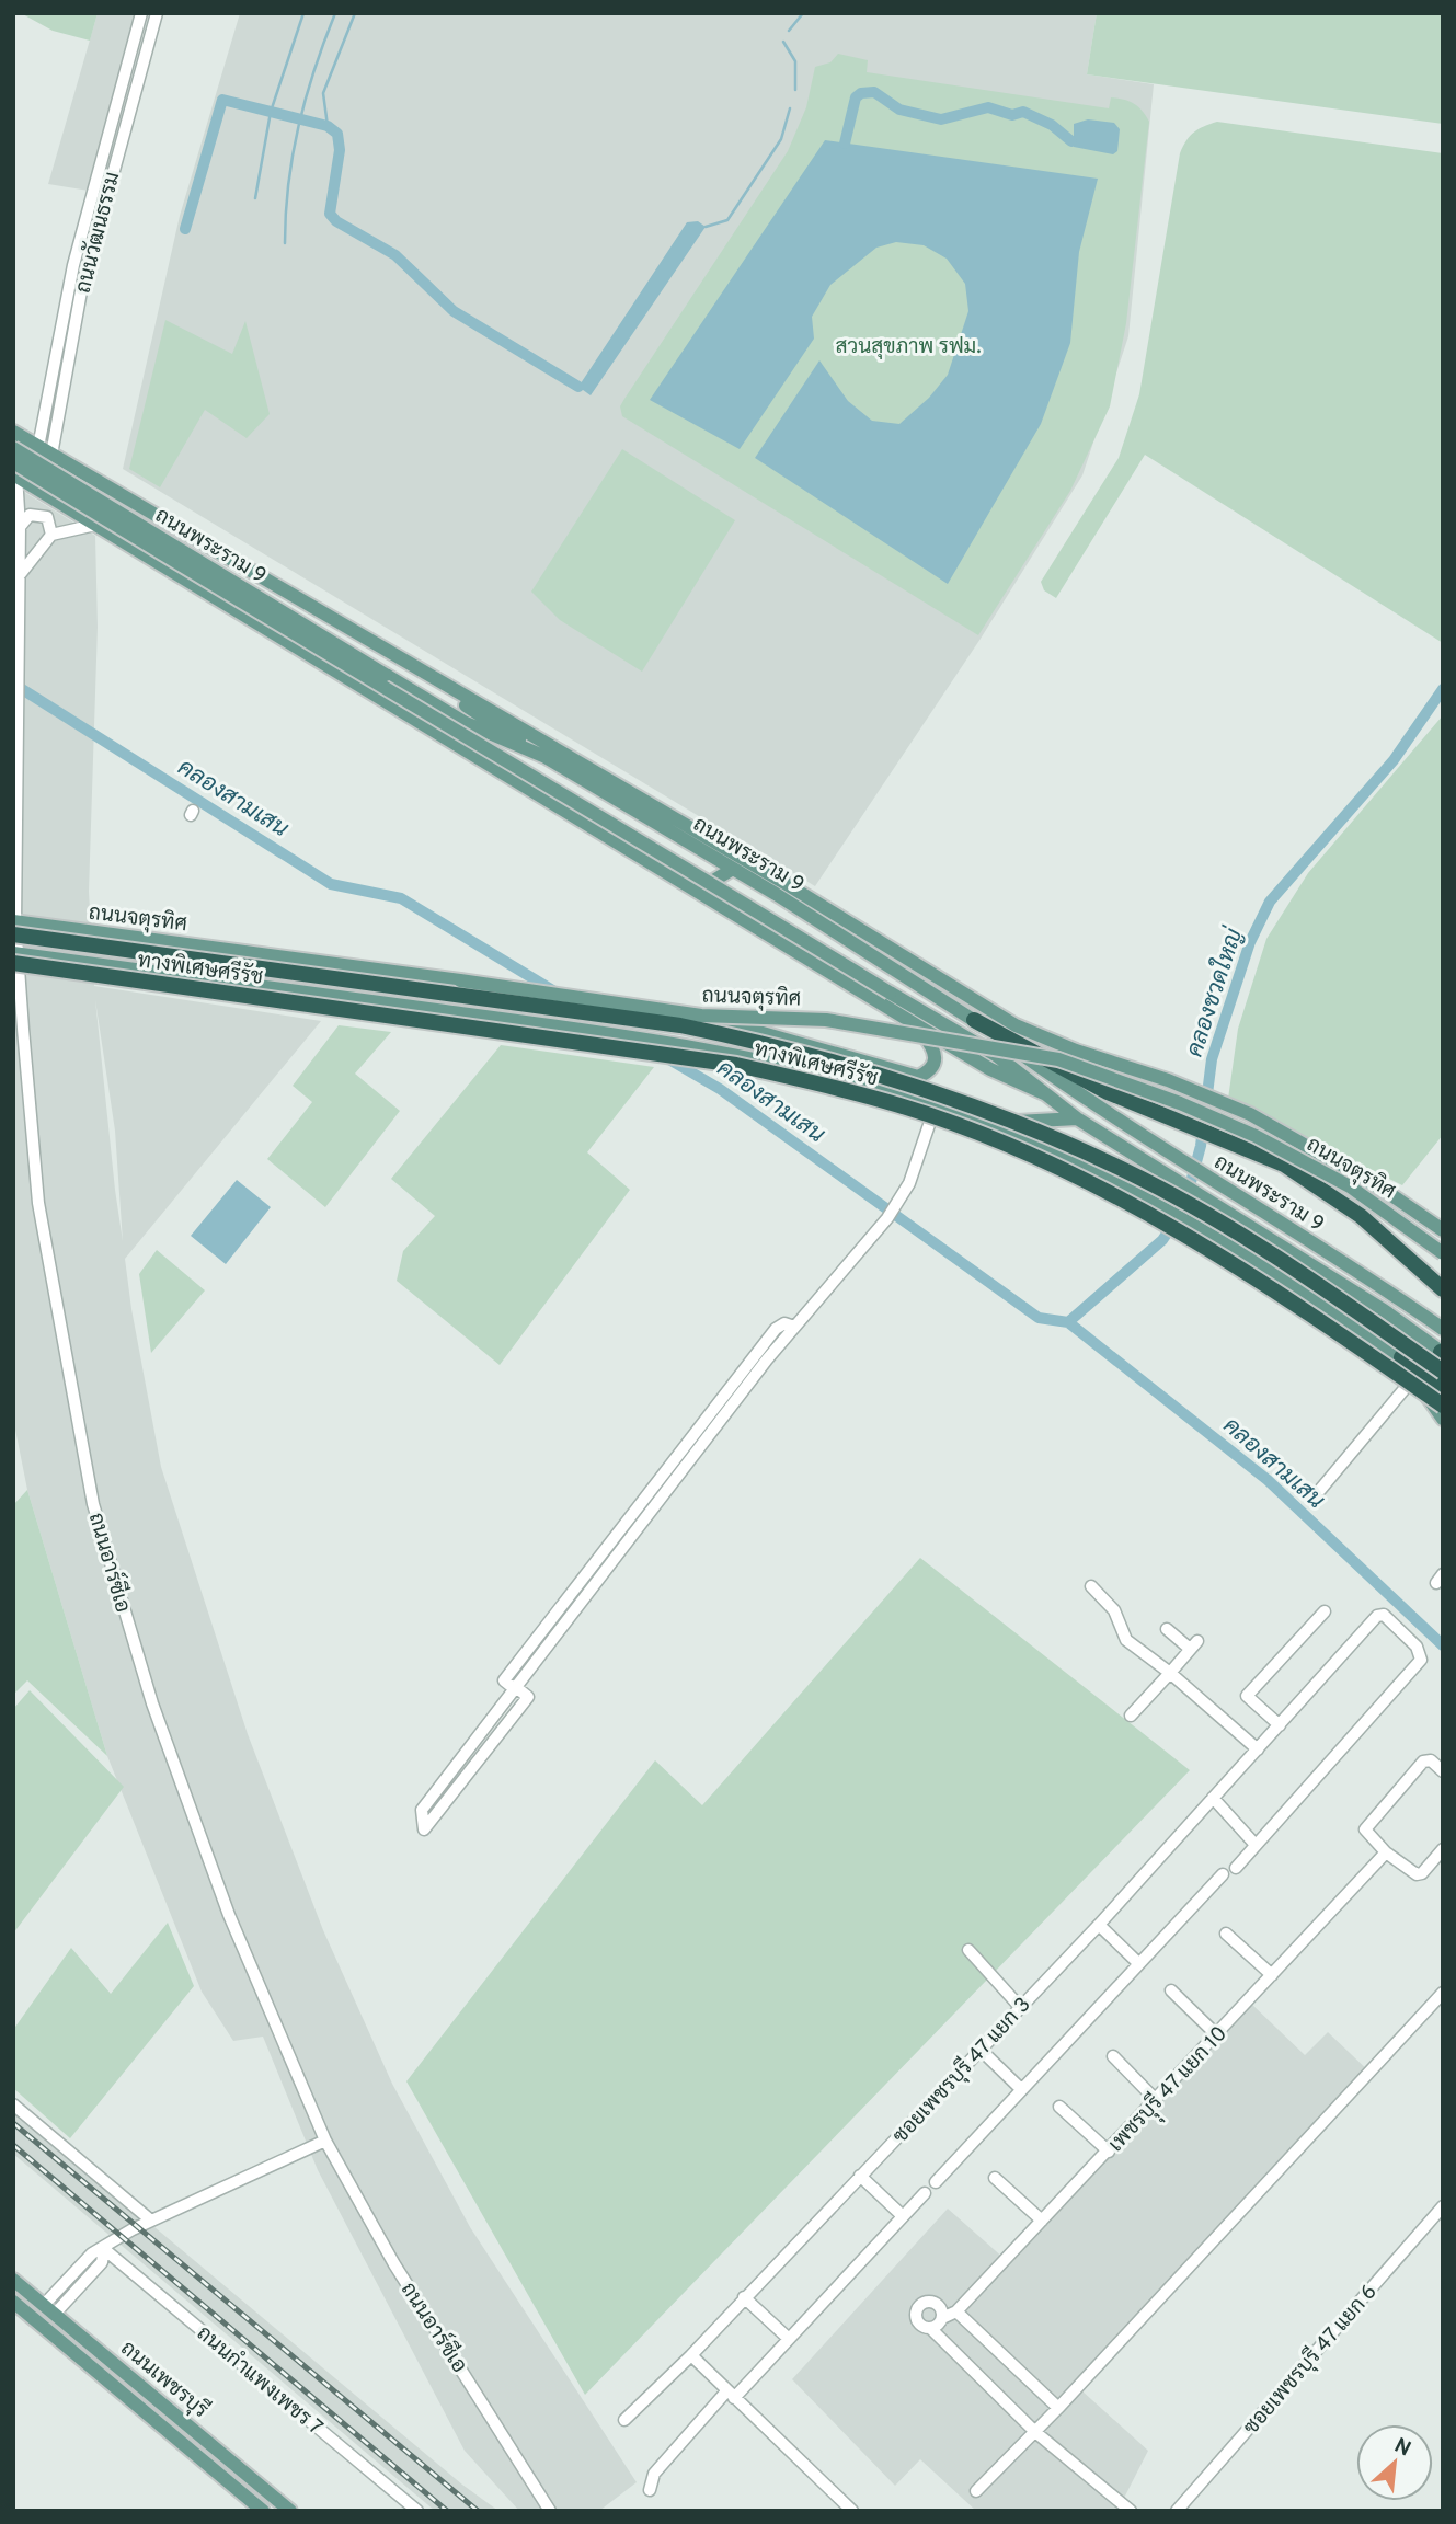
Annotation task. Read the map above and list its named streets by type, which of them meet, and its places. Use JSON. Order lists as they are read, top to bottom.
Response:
{
  "streets": {
    "highway": ["ทางพิเศษศรีรัช"],
    "main road": ["ถนนพระราม 9", "ถนนจตุรทิศ", "ถนนเพชรบุรี"],
    "street": [
      "ถนนวัฒนธรรม",
      "ถนนอาร์ซีเอ",
      "ซอยเพชรบุรี 47 แยก 3",
      "เพชรบุุรี 47 แยก 10",
      "ซอยเพชรบุรี 47 แยก 6",
      "ถนนกำแพงเพชร 7"
    ]
  },
  "crossings": [
    ["ถนนวัฒนธรรม", "ถนนพระราม 9"],
    ["ถนนพระราม 9", "ถนนอาร์ซีเอ"],
    ["ถนนจตุรทิศ", "ทางพิเศษศรีรัช"],
    ["ถนนจตุรทิศ", "ถนนอาร์ซีเอ"],
    ["ทางพิเศษศรีรัช", "ถนนอาร์ซีเอ"]
  ],
  "water": ["คลองสามเสน", "คลองชวดใหญ่"],
  "parks": ["สวนสุขภาพ รฟม."],
  "north": "top right"
}
